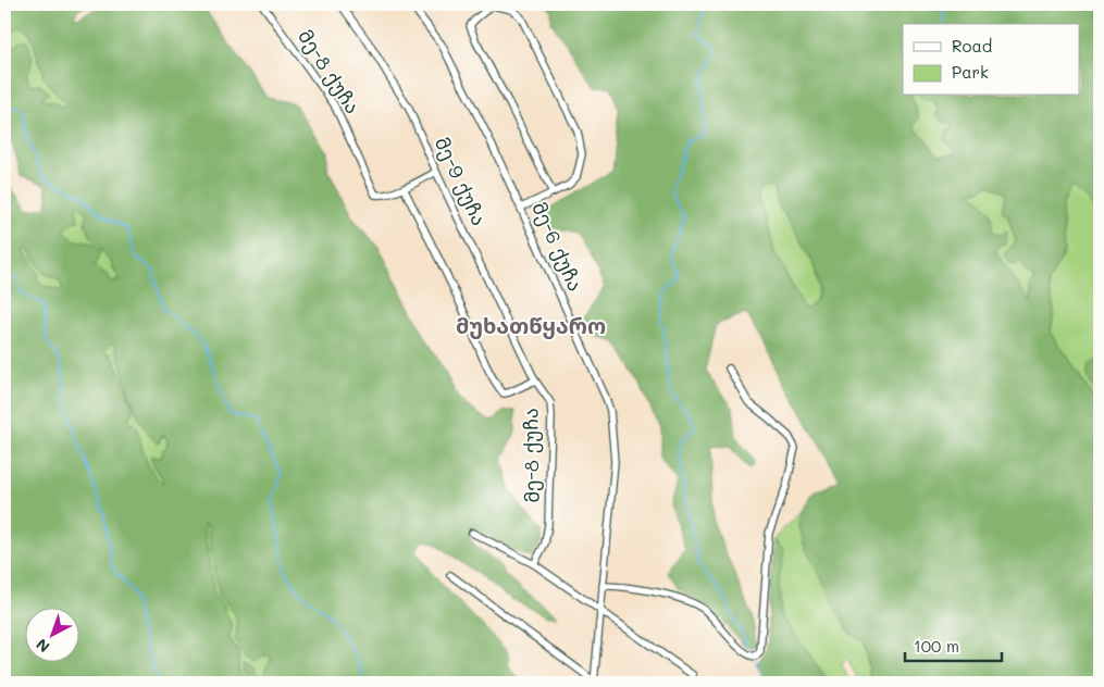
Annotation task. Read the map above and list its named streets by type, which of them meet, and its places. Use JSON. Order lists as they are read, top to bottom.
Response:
{
  "streets": {
    "street": ["მე-8 ქუჩა", "მე-9 ქუჩა", "მე-6 ქუჩა"]
  },
  "crossings": [
    ["მე-8 ქუჩა", "მე-9 ქუჩა"]
  ],
  "districts": ["მუხათწყარო"],
  "legend": ["Road", "Park"],
  "scale_bar": "100 m",
  "north": "bottom left"
}
